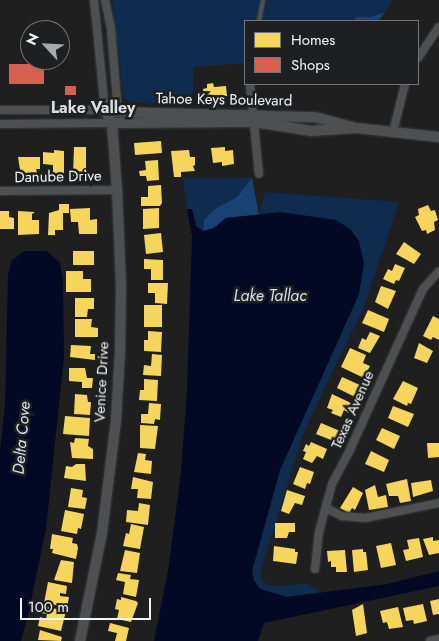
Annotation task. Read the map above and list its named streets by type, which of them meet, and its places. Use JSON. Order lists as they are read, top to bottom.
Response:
{
  "streets": {
    "street": [
      "Tahoe Keys Boulevard",
      "Danube Drive",
      "Venice Drive",
      "Texas Avenue"
    ]
  },
  "crossings": [
    ["Tahoe Keys Boulevard", "Venice Drive"],
    ["Danube Drive", "Venice Drive"]
  ],
  "districts": ["Lake Valley"],
  "water": ["Lake Tallac", "Delta Cove"],
  "legend": ["Homes", "Shops"],
  "scale_bar": "100 m",
  "north": "top left"
}
